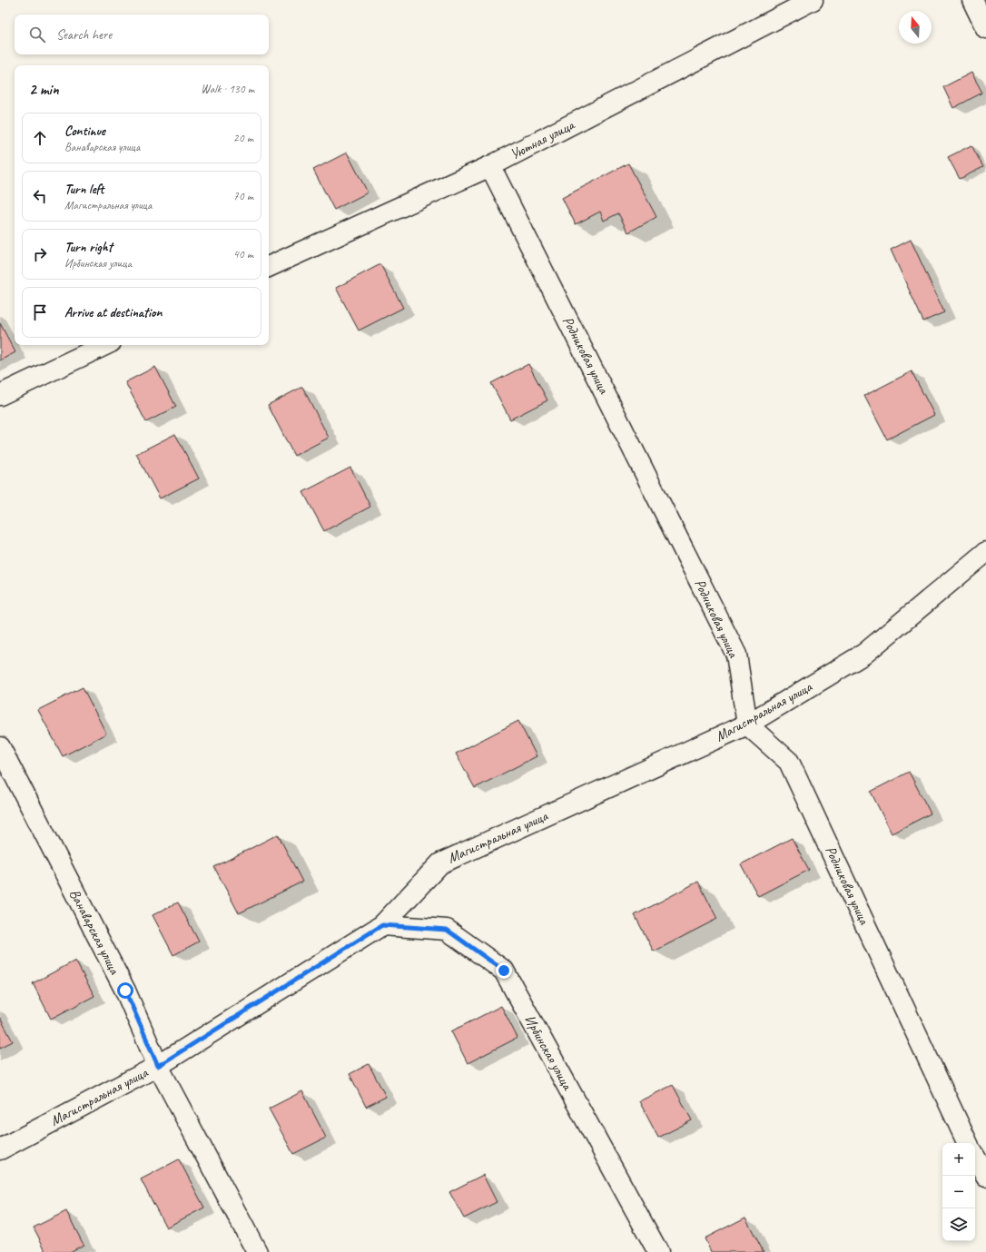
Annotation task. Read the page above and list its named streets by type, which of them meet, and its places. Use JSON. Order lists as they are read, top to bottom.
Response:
{
  "streets": {
    "street": [
      "Уютная улица",
      "Родниковая улица",
      "Магистральная улица",
      "Ванаварская улица",
      "Ирбинская улица"
    ]
  },
  "crossings": [
    ["Уютная улица", "Родниковая улица"],
    ["Родниковая улица", "Магистральная улица"],
    ["Магистральная улица", "Ванаварская улица"],
    ["Магистральная улица", "Ирбинская улица"]
  ],
  "north": "top",
  "page": {
    "search": "Search here",
    "heading": ["2 min", "Walk · 130 m"],
    "list": [
      ["Continue", "Ванаварская улица", "20 m"],
      ["Turn left", "Магистральная улица", "70 m"],
      ["Turn right", "Ирбинская улица", "40 m"],
      "Arrive at destination"
    ],
    "map_buttons": ["+", "−"]
  }
}
